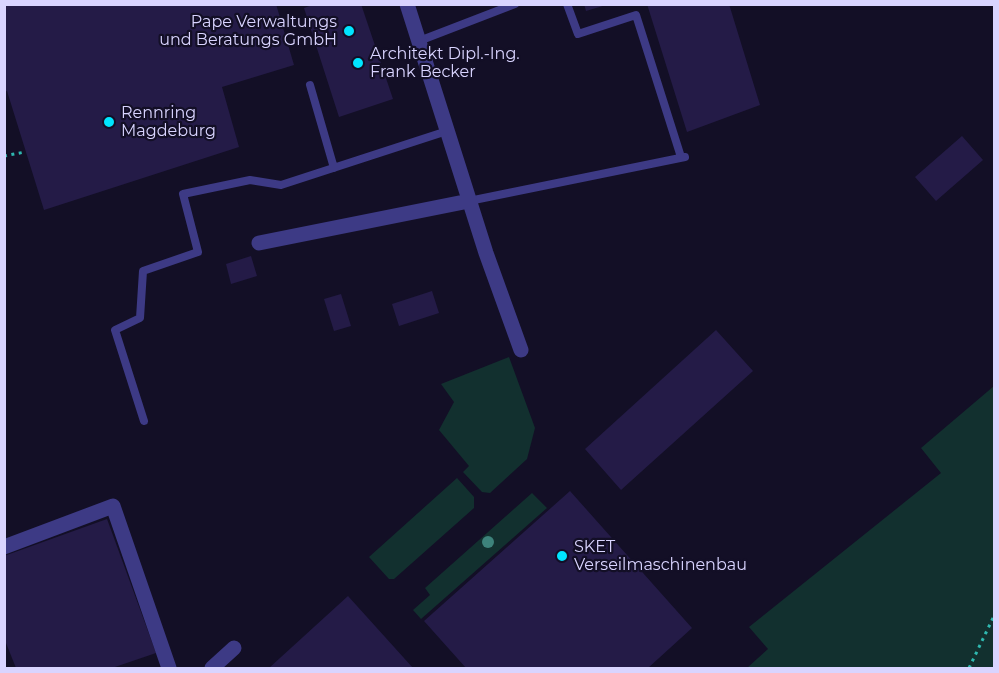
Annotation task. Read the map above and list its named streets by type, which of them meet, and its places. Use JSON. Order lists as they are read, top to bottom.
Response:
{
  "places": [
    "Pape Verwaltungs und Beratungs GmbH",
    "Architekt Dipl.-Ing. Frank Becker",
    "Rennring Magdeburg",
    "SKET Verseilmaschinenbau"
  ]
}
